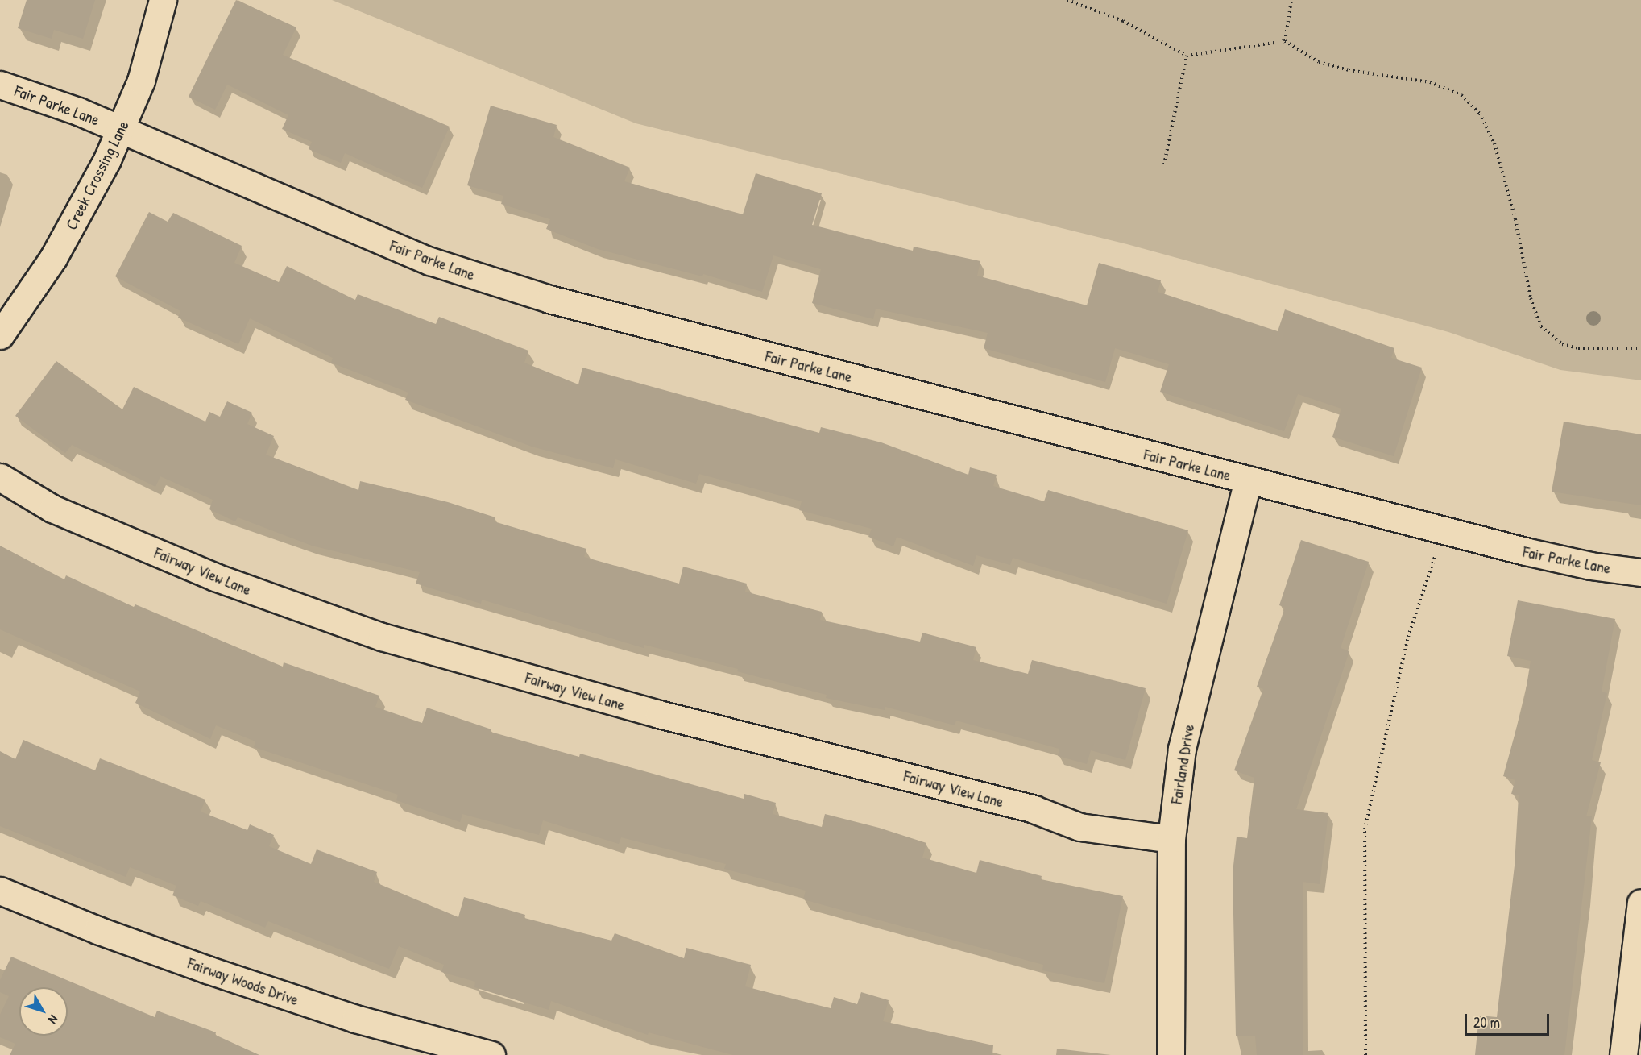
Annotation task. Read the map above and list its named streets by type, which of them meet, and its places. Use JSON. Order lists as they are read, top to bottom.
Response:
{
  "streets": {
    "street": [
      "Fair Parke Lane",
      "Creek Crossing Lane",
      "Fairway View Lane",
      "Fairland Drive",
      "Fairway Woods Drive"
    ]
  },
  "crossings": [
    ["Fair Parke Lane", "Creek Crossing Lane"],
    ["Fair Parke Lane", "Fairland Drive"],
    ["Fairway View Lane", "Fairland Drive"]
  ],
  "scale_bar": "20 m",
  "north": "bottom right"
}
